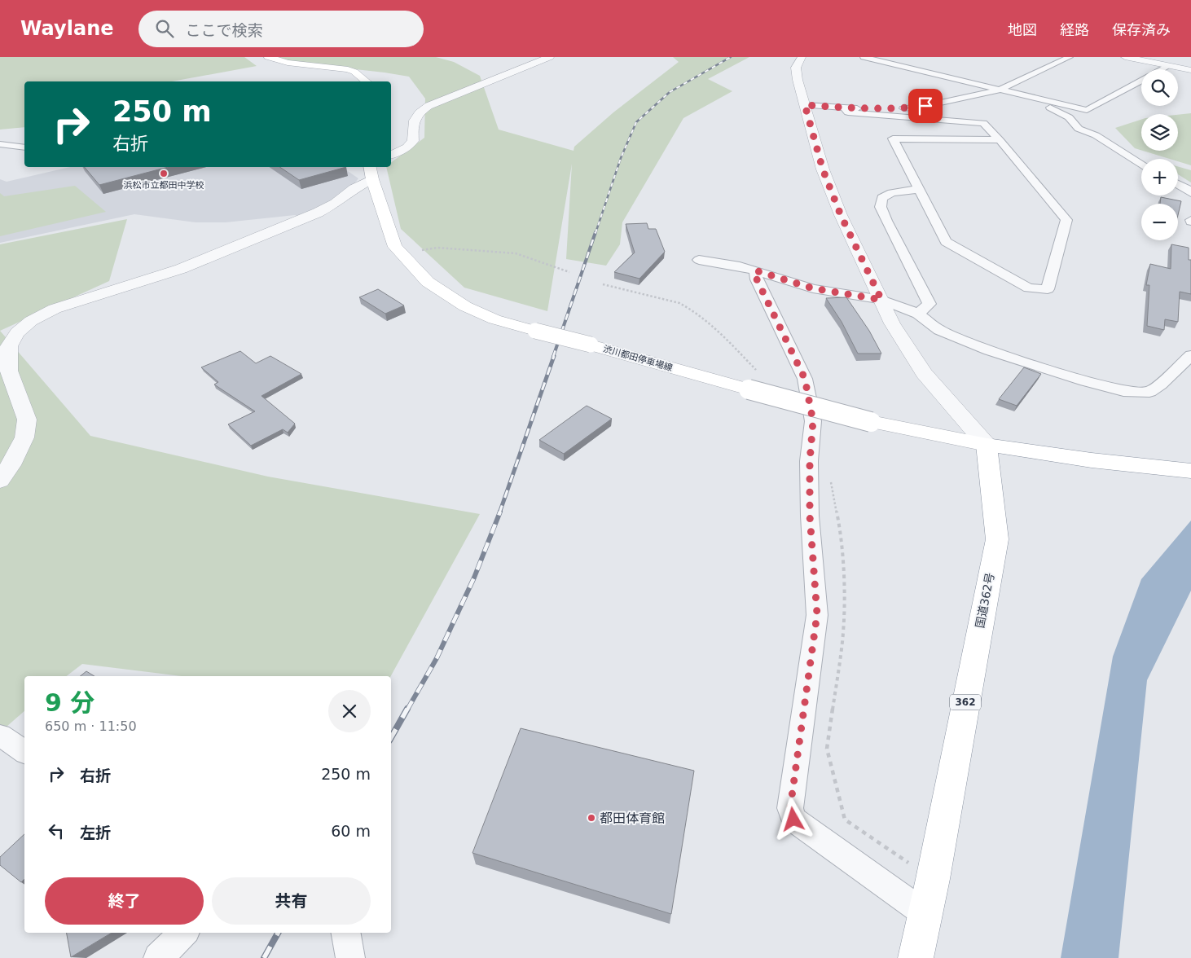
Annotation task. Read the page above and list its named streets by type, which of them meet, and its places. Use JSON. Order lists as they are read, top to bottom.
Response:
{
  "streets": {
    "main road": ["渋川都田停車場線", "国道362号", "362"]
  },
  "crossings": [
    ["渋川都田停車場線", "国道362号"]
  ],
  "places": ["浜松市立都田中学校", "都田体育館"],
  "page": {
    "header": "Waylane",
    "search": "ここで検索",
    "nav": ["地図", "経路", "保存済み"],
    "map_buttons": ["+", "−"],
    "turn": ["250 m", "右折"],
    "heading": ["9 分", "650 m · 11:50"],
    "list": [
      {
        "name": "右折",
        "value": "250 m"
      },
      {
        "name": "左折",
        "value": "60 m"
      }
    ],
    "buttons": ["終了", "共有"]
  }
}
